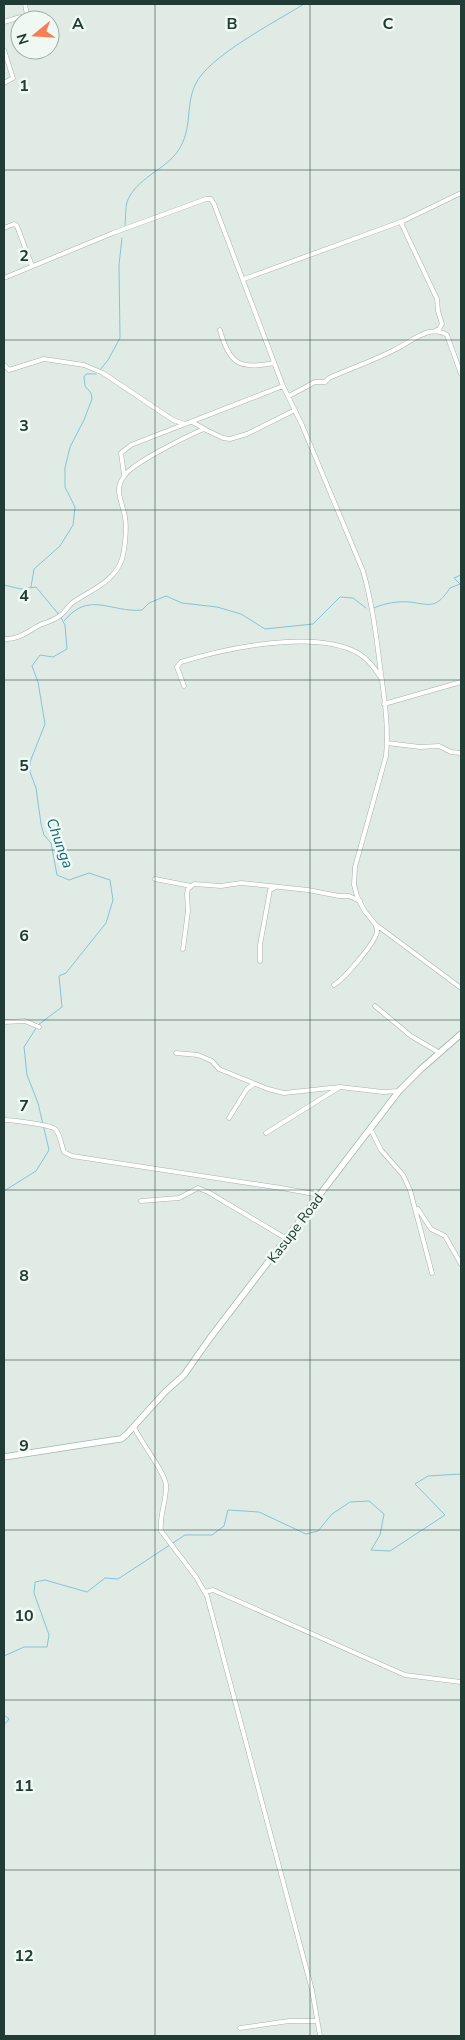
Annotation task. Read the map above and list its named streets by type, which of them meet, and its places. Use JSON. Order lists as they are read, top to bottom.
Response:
{
  "streets": {
    "street": ["Kasupe Road"]
  },
  "water": ["Chunga"],
  "north": "left",
  "grid": {
    "columns": ["A", "B", "C"],
    "rows": [
      "1",
      "2",
      "3",
      "4",
      "5",
      "6",
      "7",
      "8",
      "9",
      "10",
      "11",
      "12"
    ]
  }
}
